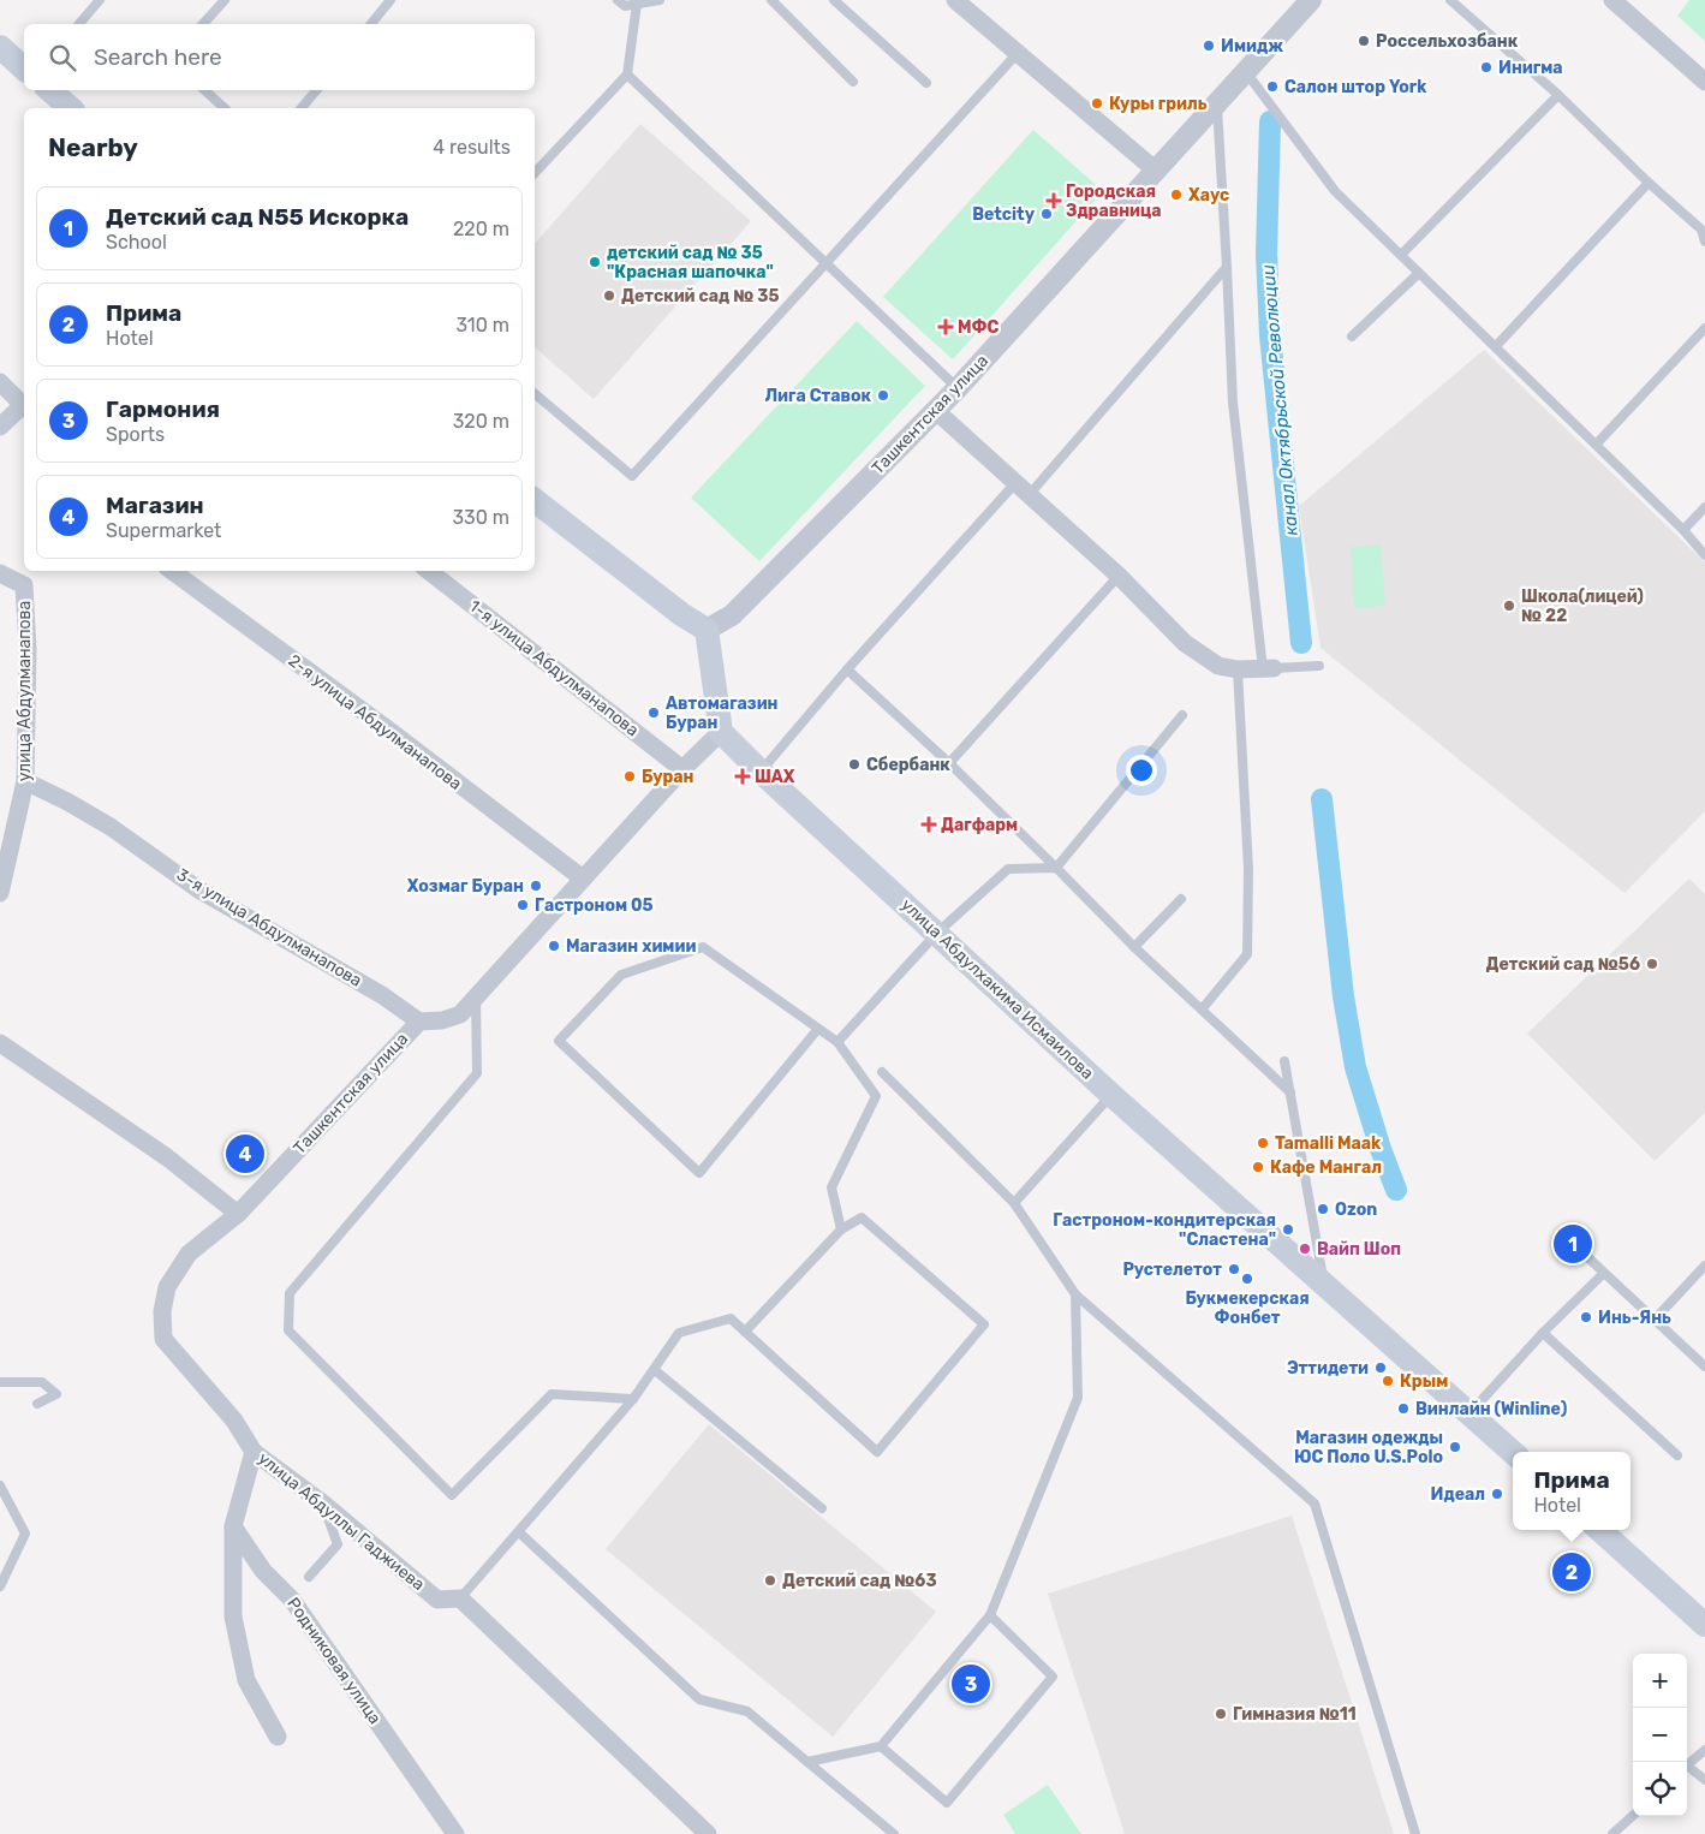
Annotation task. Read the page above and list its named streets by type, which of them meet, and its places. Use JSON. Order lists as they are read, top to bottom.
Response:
{
  "streets": {
    "main road": ["улица Абдулхакима Исмаилова"],
    "street": [
      "Ташкентская улица",
      "1-я улица Абдулманапова",
      "улица Абдулманапова",
      "2-я улица Абдулманапова",
      "3-я улица Абдулманапова",
      "улица Абдуллы Гаджиева",
      "Родниковая улица"
    ]
  },
  "crossings": [
    ["Ташкентская улица", "1-я улица Абдулманапова"],
    ["Ташкентская улица", "2-я улица Абдулманапова"],
    ["Ташкентская улица", "3-я улица Абдулманапова"],
    ["Ташкентская улица", "улица Абдулхакима Исмаилова"],
    ["Ташкентская улица", "улица Абдуллы Гаджиева"],
    ["улица Абдулманапова", "3-я улица Абдулманапова"]
  ],
  "water": ["канал Октябрьской Революции"],
  "places": {
    "other": [
      "Россельхозбанк",
      "Имидж",
      "Инигма",
      "Салон штор York",
      "Куры гриль",
      "Хаус",
      "Betcity",
      "детский сад № 35 \"Красная шапочка\"",
      "Детский сад № 35",
      "Лига Ставок",
      "Школа(лицей) № 22",
      "Автомагазин Буран",
      "Сбербанк",
      "Буран",
      "Хозмаг Буран",
      "Гастроном 05",
      "Магазин химии",
      "Детский сад №56",
      "Tamalli Maak",
      "Кафе Мангал",
      "Ozon",
      "Гастроном-кондитерская \"Сластена\"",
      "Вайп Шоп",
      "Рустелетот",
      "Букмекерская Фонбет",
      "Инь-Янь",
      "Эттидети",
      "Крым",
      "Винлайн (Winline)",
      "Магазин одежды ЮС Поло U.S.Polo",
      "Идеал",
      "Детский сад №63",
      "Гимназия №11"
    ],
    "health": [
      "Городская Здравница",
      "МФС",
      "ШАХ",
      "Дагфарм"
    ]
  },
  "page": {
    "search": "Search here",
    "heading": ["Nearby", "4 results"],
    "list": [
      {
        "mark": "1",
        "name": "Детский сад N55 Искорка",
        "note": "School",
        "value": "220 m"
      },
      {
        "mark": "2",
        "name": "Прима",
        "note": "Hotel",
        "value": "310 m"
      },
      {
        "mark": "3",
        "name": "Гармония",
        "note": "Sports",
        "value": "320 m"
      },
      {
        "mark": "4",
        "name": "Магазин",
        "note": "Supermarket",
        "value": "330 m"
      }
    ],
    "pins": [
      "4",
      "1",
      "2",
      "3"
    ],
    "popup": ["Прима", "Hotel"],
    "map_buttons": ["+", "−"]
  }
}
